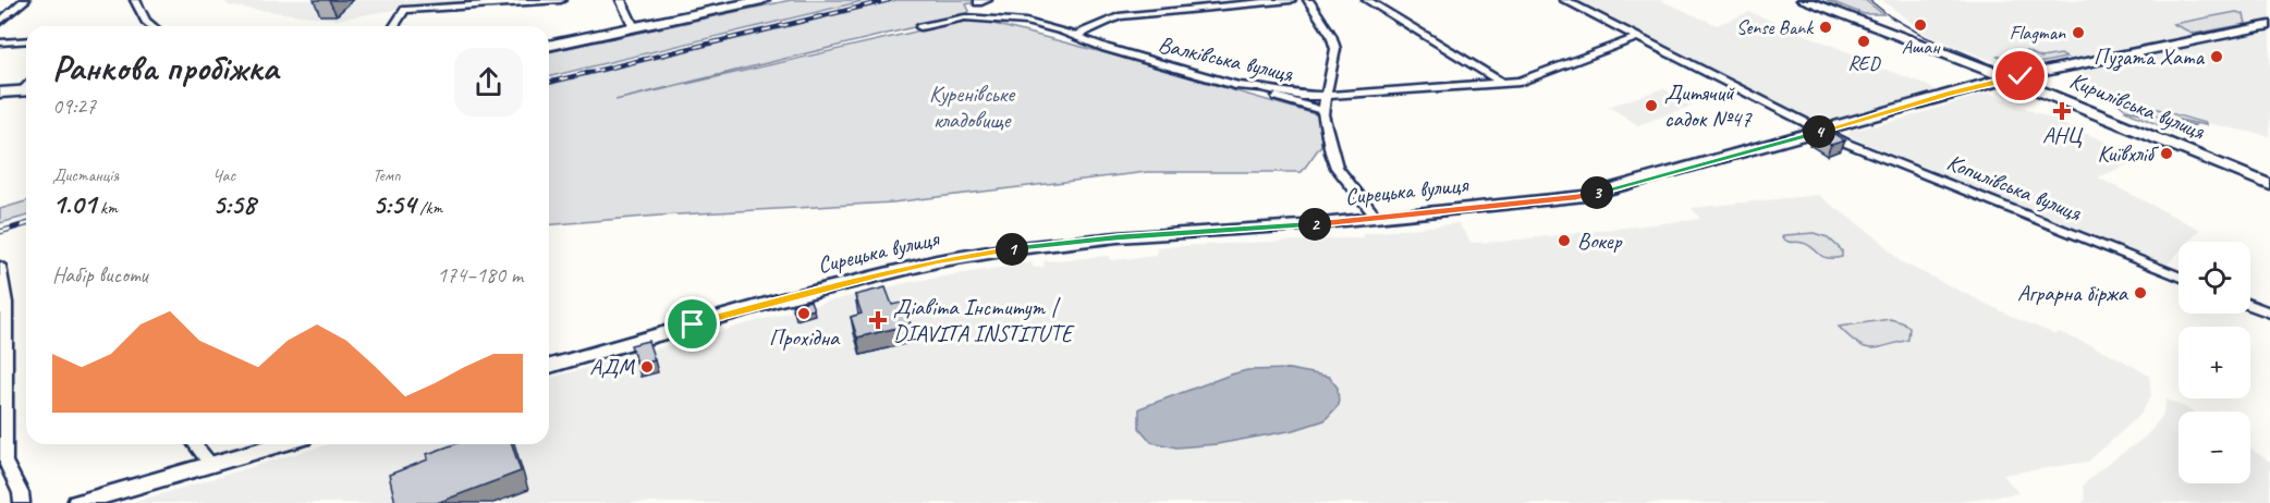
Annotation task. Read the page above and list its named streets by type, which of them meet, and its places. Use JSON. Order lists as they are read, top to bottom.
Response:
{
  "streets": {
    "main road": ["Кирилівська вулиця", "Сирецька вулиця"],
    "street": ["Валківська вулиця", "Копилівська вулиця"]
  },
  "crossings": [
    ["Валківська вулиця", "Копилівська вулиця"],
    ["Кирилівська вулиця", "Сирецька вулиця"],
    ["Копилівська вулиця", "Сирецька вулиця"]
  ],
  "parks": ["Куренівське кладовище"],
  "places": {
    "other": [
      "Ашан",
      "Sense Bank",
      "Flagman",
      "RED",
      "Пузата Хата",
      "Дитячий садок №47",
      "Київхліб",
      "Вокер",
      "Аграрна біржа",
      "Прохідна",
      "АДМ"
    ],
    "health": ["АНЦ", "Діавіта Інститут | DIAVITA INSTITUTE"]
  },
  "page": {
    "heading": ["Ранкова пробіжка", "09:27"],
    "pins": [
      "4",
      "3",
      "2",
      "1"
    ],
    "stats": [
      ["Дистанція", "1.01 km"],
      ["Час", "5:58"],
      ["Темп", "5:54 /km"]
    ],
    "map_buttons": ["+", "−"],
    "chart": ["Набір висоти", "174–180 m"]
  }
}
